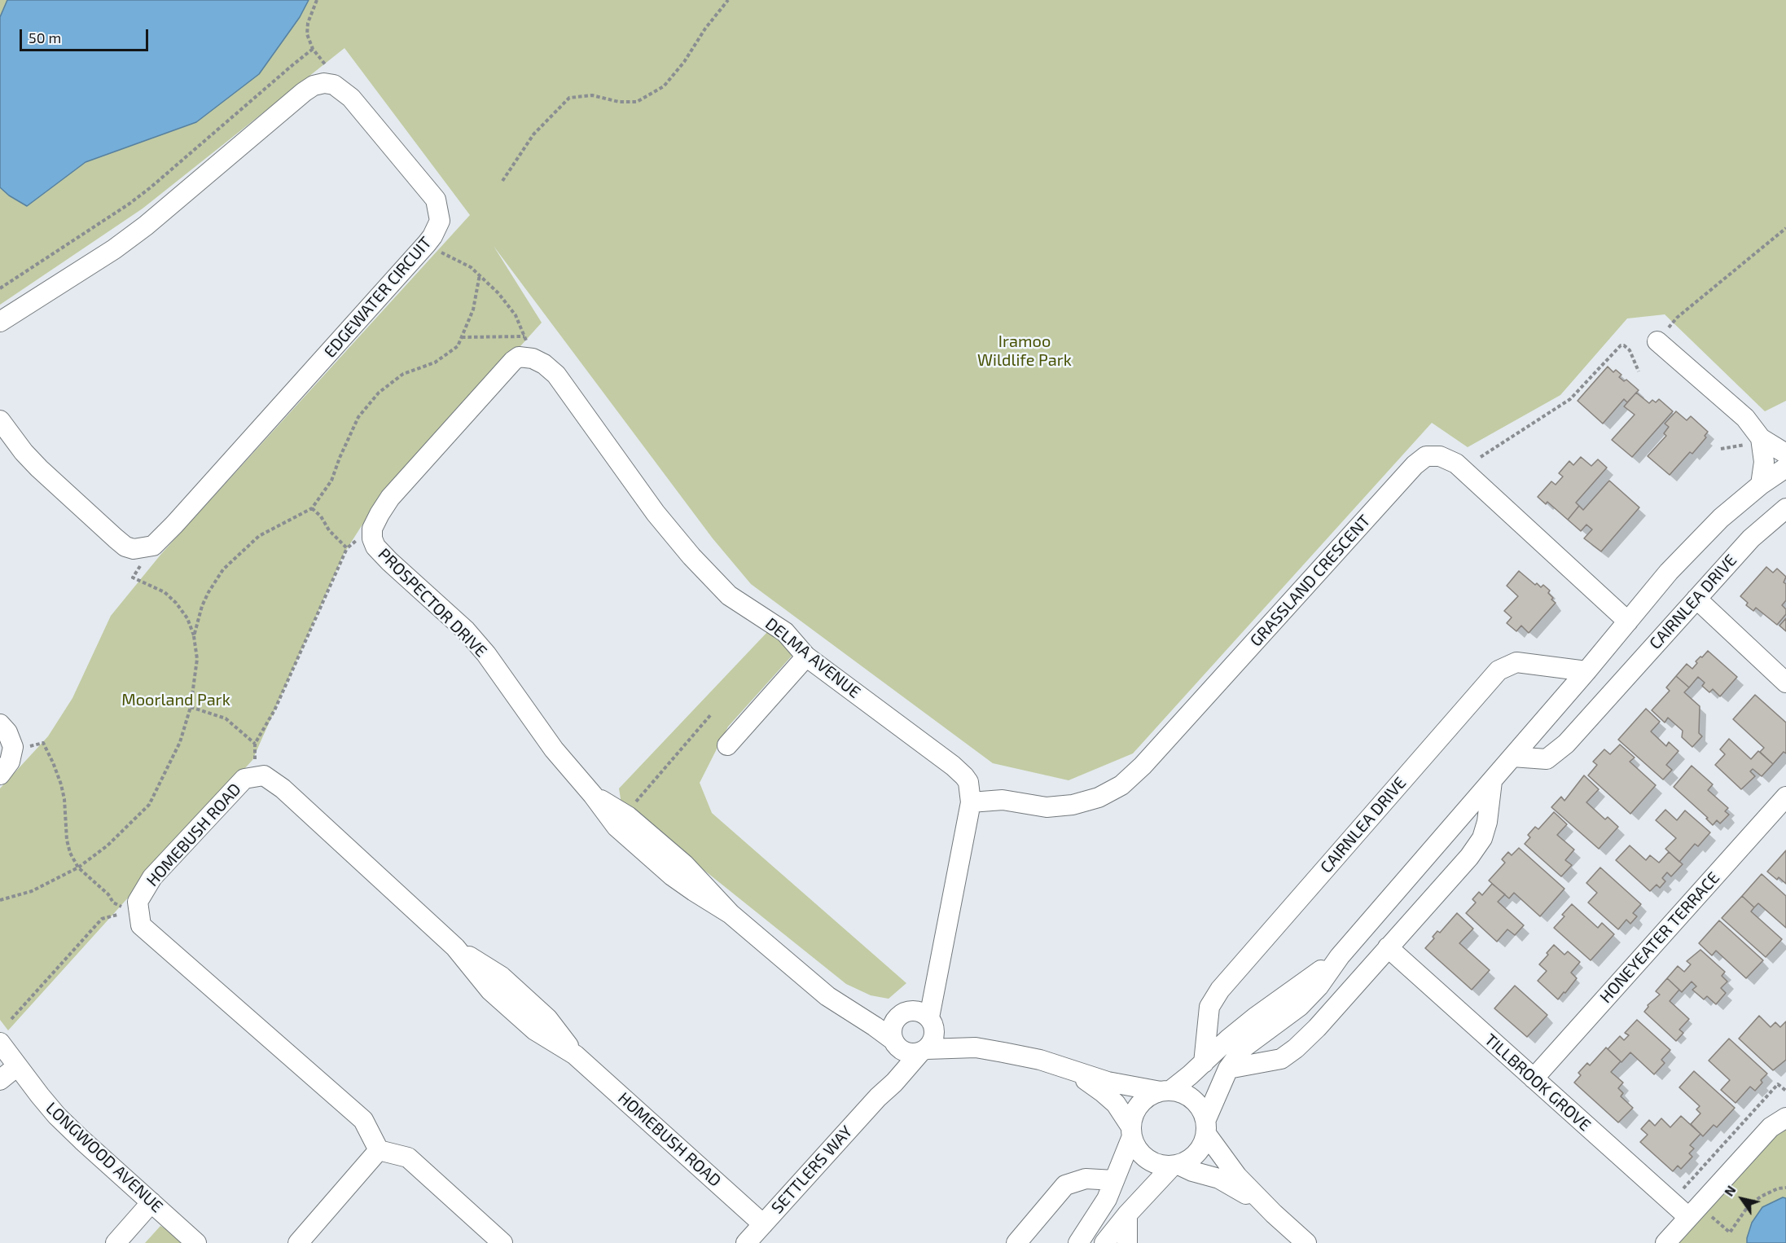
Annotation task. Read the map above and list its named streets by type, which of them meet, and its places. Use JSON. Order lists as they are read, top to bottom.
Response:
{
  "streets": {
    "street": [
      "EDGEWATER CIRCUIT",
      "GRASSLAND CRESCENT",
      "CAIRNLEA DRIVE",
      "PROSPECTOR DRIVE",
      "DELMA AVENUE",
      "HOMEBUSH ROAD",
      "HONEYEATER TERRACE",
      "TILLBROOK GROVE",
      "LONGWOOD AVENUE",
      "SETTLERS WAY"
    ]
  },
  "crossings": [
    ["GRASSLAND CRESCENT", "DELMA AVENUE"],
    ["PROSPECTOR DRIVE", "DELMA AVENUE"],
    ["PROSPECTOR DRIVE", "SETTLERS WAY"],
    ["DELMA AVENUE", "SETTLERS WAY"],
    ["HOMEBUSH ROAD", "SETTLERS WAY"],
    ["HONEYEATER TERRACE", "TILLBROOK GROVE"]
  ],
  "parks": ["Iramoo Wildlife Park", "Moorland Park"],
  "scale_bar": "50 m",
  "north": "top left"
}
